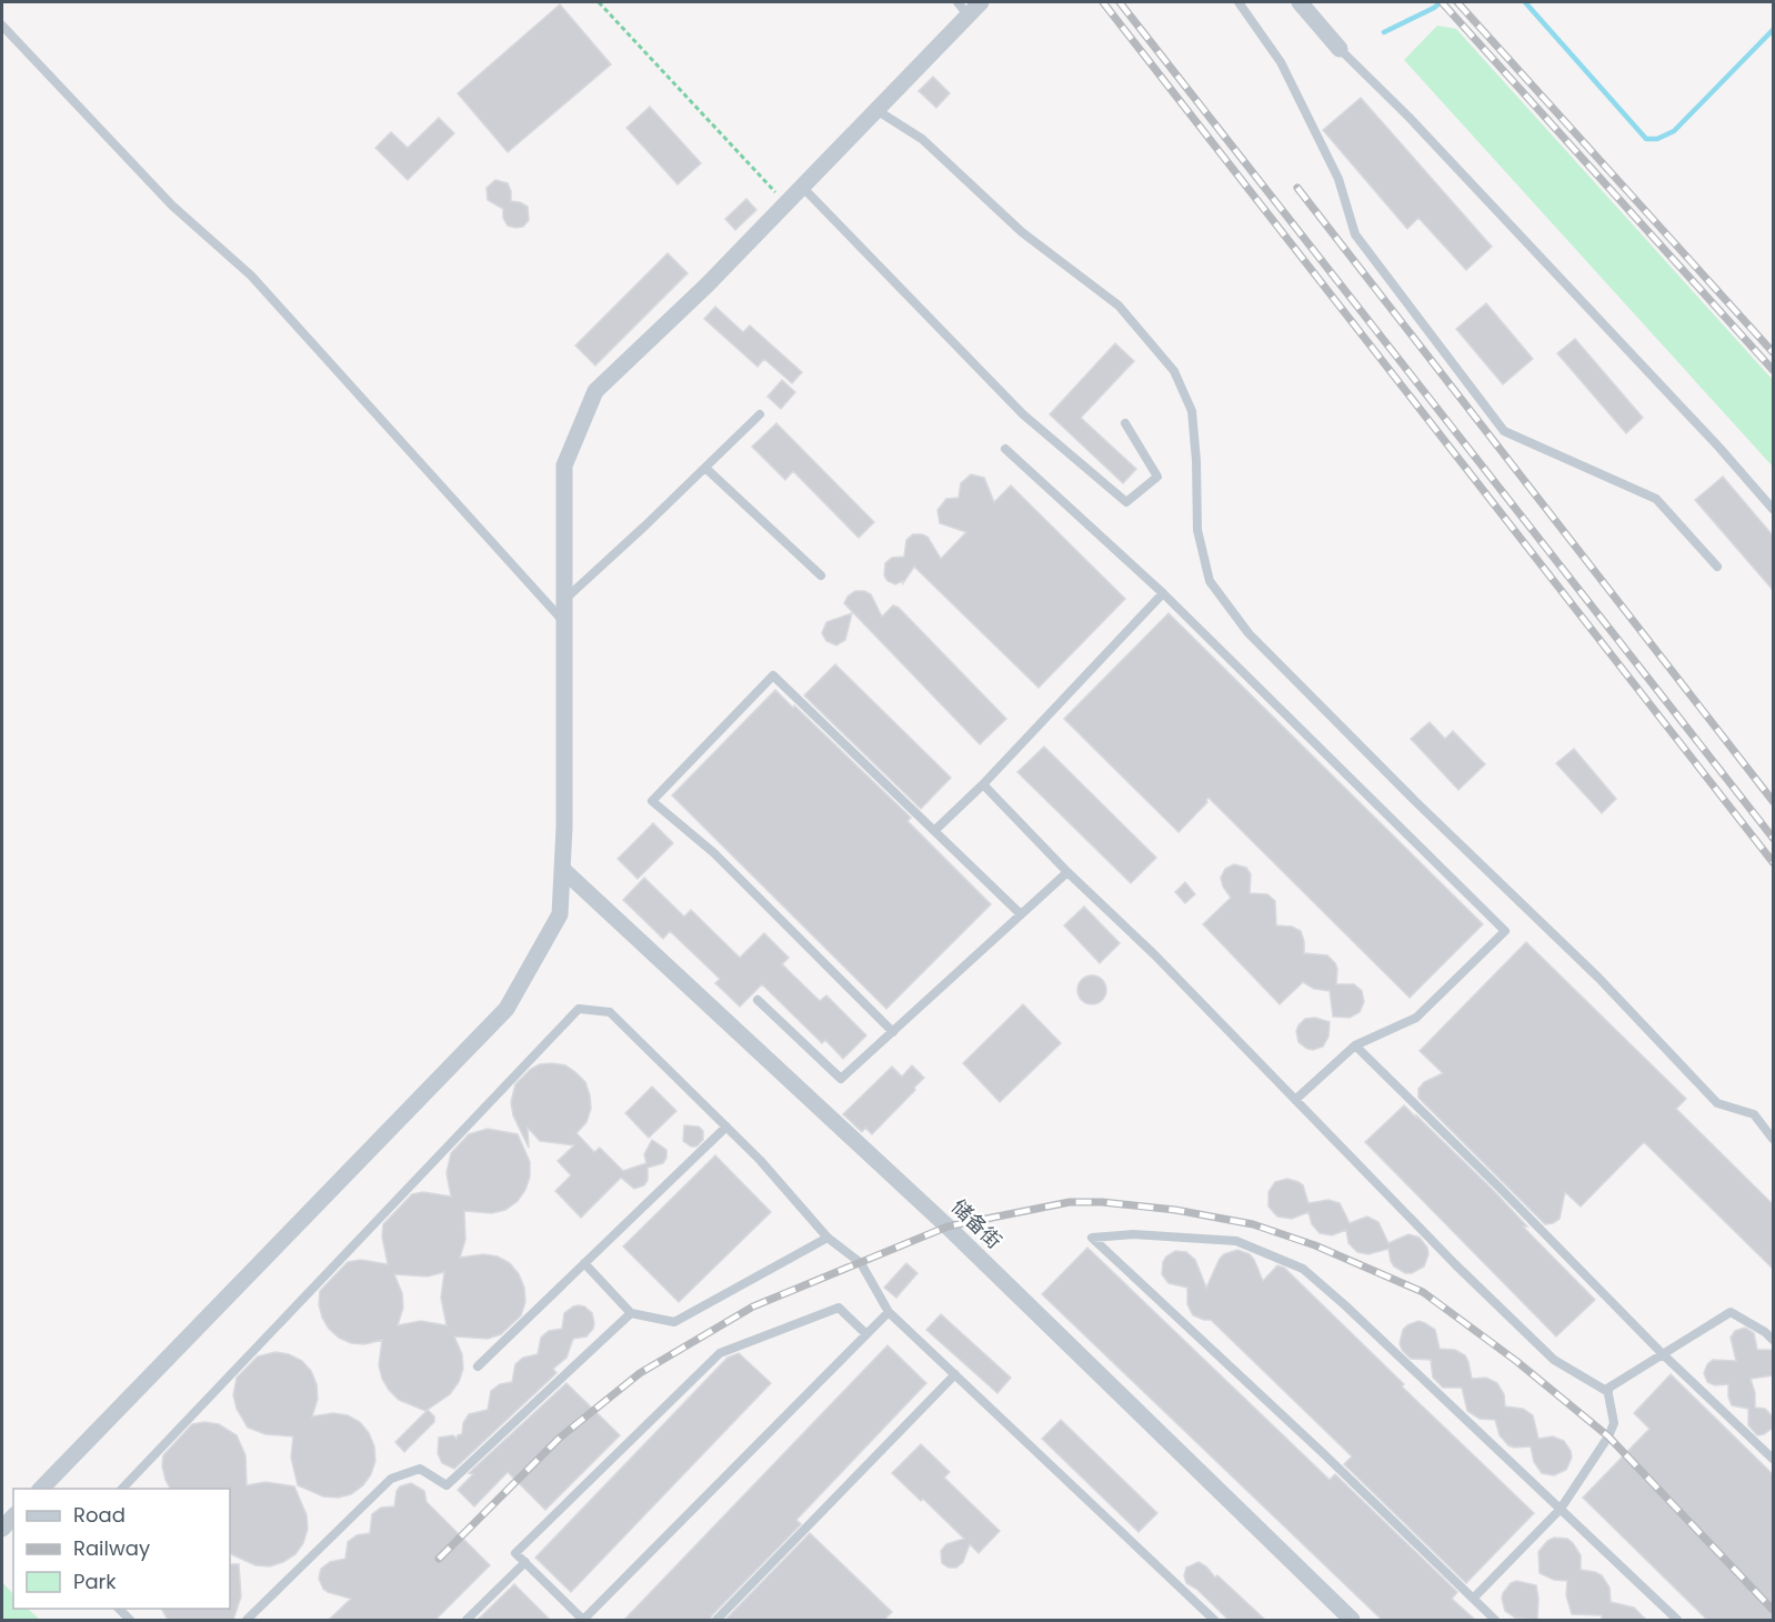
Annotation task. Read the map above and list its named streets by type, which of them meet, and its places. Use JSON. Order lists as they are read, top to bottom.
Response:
{
  "streets": {
    "street": ["储备街"]
  },
  "legend": ["Road", "Railway", "Park"]
}
